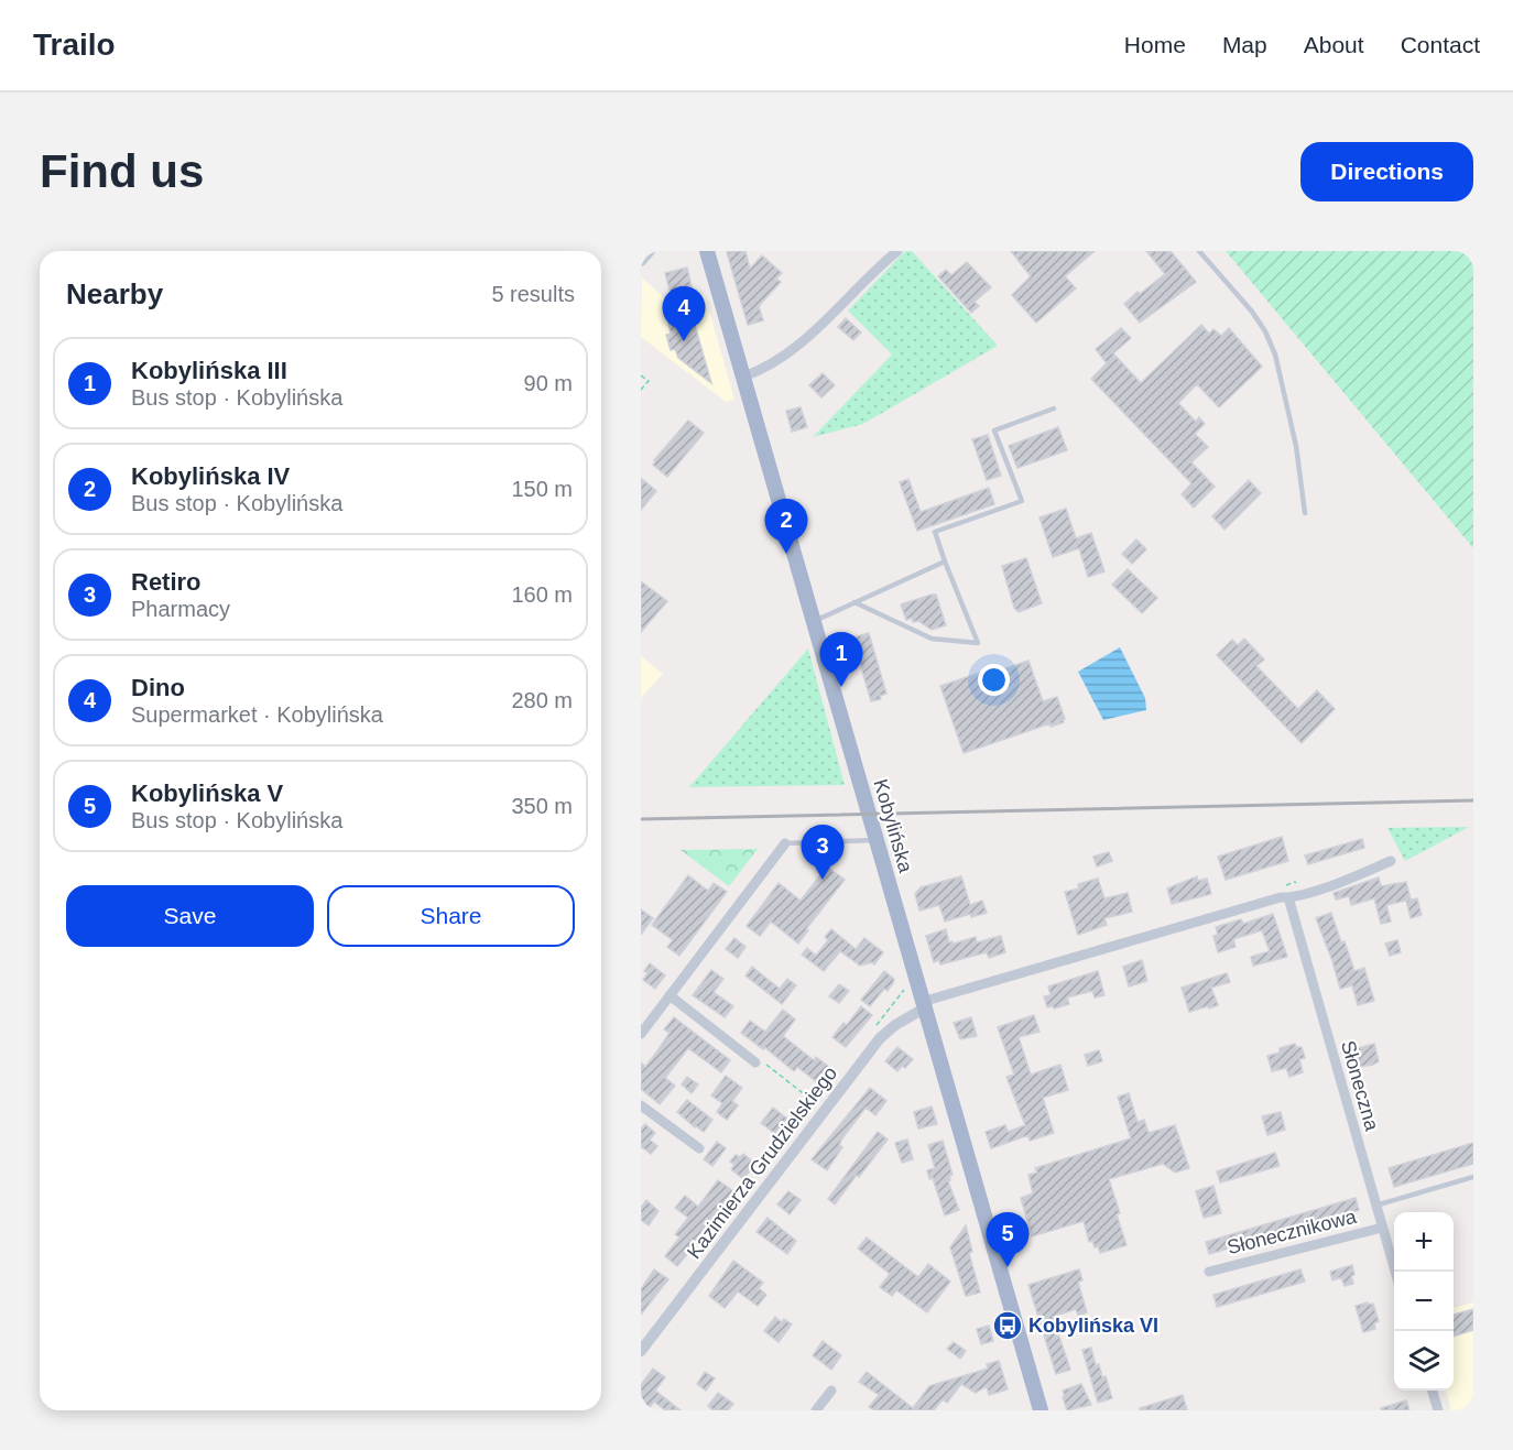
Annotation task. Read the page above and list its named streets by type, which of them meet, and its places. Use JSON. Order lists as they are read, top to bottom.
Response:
{
  "streets": {
    "main road": ["Kobylińska"],
    "street": ["Słoneczna", "Kazimierza Grudzielskiego", "Słonecznikowa"]
  },
  "crossings": [
    ["Kobylińska", "Kazimierza Grudzielskiego"],
    ["Słoneczna", "Słonecznikowa"]
  ],
  "places": {
    "bus stop": ["Kobylińska VI"]
  },
  "page": {
    "header": "Trailo",
    "nav": [
      "Home",
      "Map",
      "About",
      "Contact"
    ],
    "buttons": [
      "Directions",
      ["Save", "Share"]
    ],
    "title": "Find us",
    "heading": ["Nearby", "5 results"],
    "pins": [
      "4",
      "2",
      "1",
      "3",
      "5"
    ],
    "list": [
      {
        "mark": "1",
        "name": "Kobylińska III",
        "note": "Bus stop · Kobylińska",
        "value": "90 m"
      },
      {
        "mark": "2",
        "name": "Kobylińska IV",
        "note": "Bus stop · Kobylińska",
        "value": "150 m"
      },
      {
        "mark": "3",
        "name": "Retiro",
        "note": "Pharmacy",
        "value": "160 m"
      },
      {
        "mark": "4",
        "name": "Dino",
        "note": "Supermarket · Kobylińska",
        "value": "280 m"
      },
      {
        "mark": "5",
        "name": "Kobylińska V",
        "note": "Bus stop · Kobylińska",
        "value": "350 m"
      }
    ],
    "map_buttons": ["+", "−"]
  }
}
